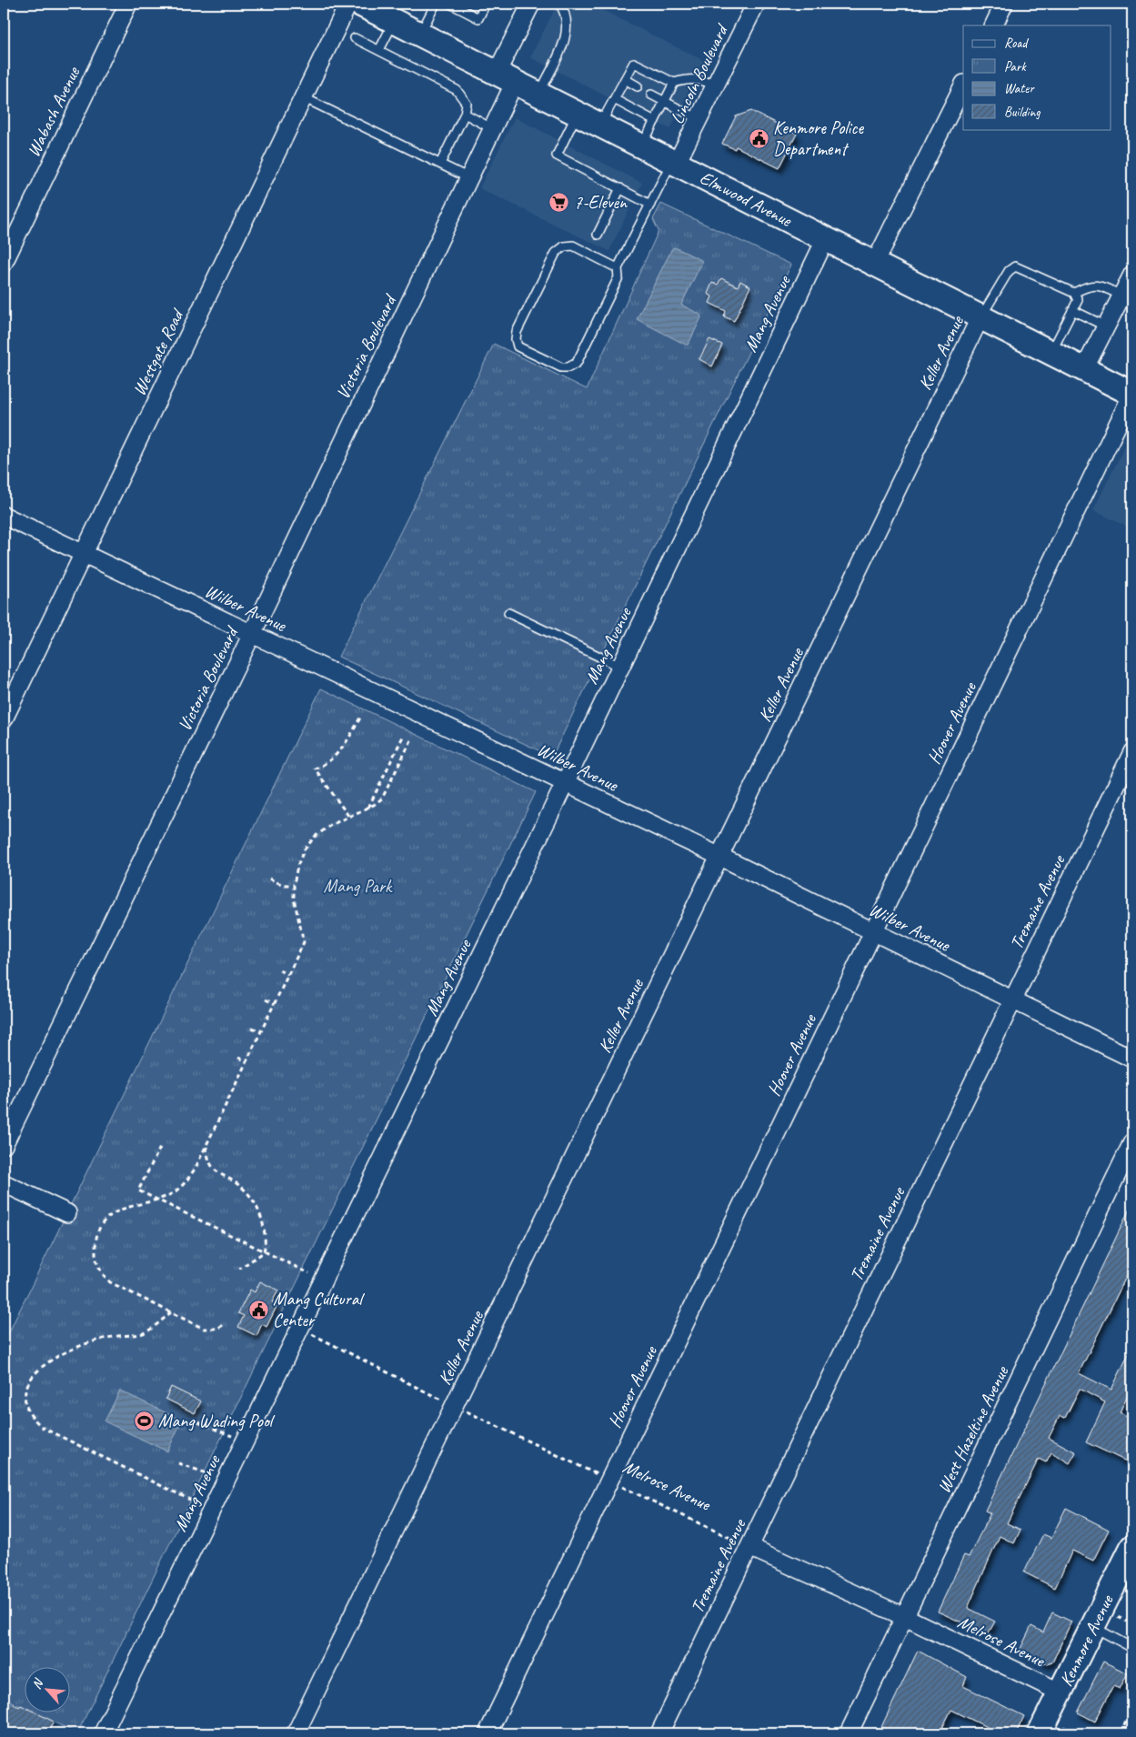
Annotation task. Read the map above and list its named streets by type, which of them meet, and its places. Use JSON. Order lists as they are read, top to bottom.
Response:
{
  "streets": {
    "street": [
      "Lincoln Boulevard",
      "Wabash Avenue",
      "Elmwood Avenue",
      "Mang Avenue",
      "Victoria Boulevard",
      "Westgate Road",
      "Keller Avenue",
      "Wilber Avenue",
      "Hoover Avenue",
      "Tremaine Avenue",
      "West Hazeltine Avenue",
      "Melrose Avenue",
      "Kenmore Avenue"
    ]
  },
  "crossings": [
    ["Lincoln Boulevard", "Elmwood Avenue"],
    ["Elmwood Avenue", "Mang Avenue"],
    ["Elmwood Avenue", "Victoria Boulevard"],
    ["Elmwood Avenue", "Keller Avenue"],
    ["Elmwood Avenue", "Hoover Avenue"],
    ["Mang Avenue", "Wilber Avenue"],
    ["Victoria Boulevard", "Wilber Avenue"],
    ["Westgate Road", "Wilber Avenue"],
    ["Keller Avenue", "Wilber Avenue"],
    ["Keller Avenue", "Melrose Avenue"],
    ["Wilber Avenue", "Hoover Avenue"],
    ["Wilber Avenue", "Tremaine Avenue"],
    ["Hoover Avenue", "Melrose Avenue"],
    ["Tremaine Avenue", "Melrose Avenue"],
    ["West Hazeltine Avenue", "Melrose Avenue"],
    ["Melrose Avenue", "Kenmore Avenue"]
  ],
  "parks": ["Mang Park"],
  "places": {
    "public building": ["Kenmore Police Department", "Mang Cultural Center"],
    "supermarket": ["7-Eleven"],
    "sports": ["Mang Wading Pool"]
  },
  "legend": [
    "Road",
    "Park",
    "Water",
    "Building"
  ],
  "north": "top left"
}
